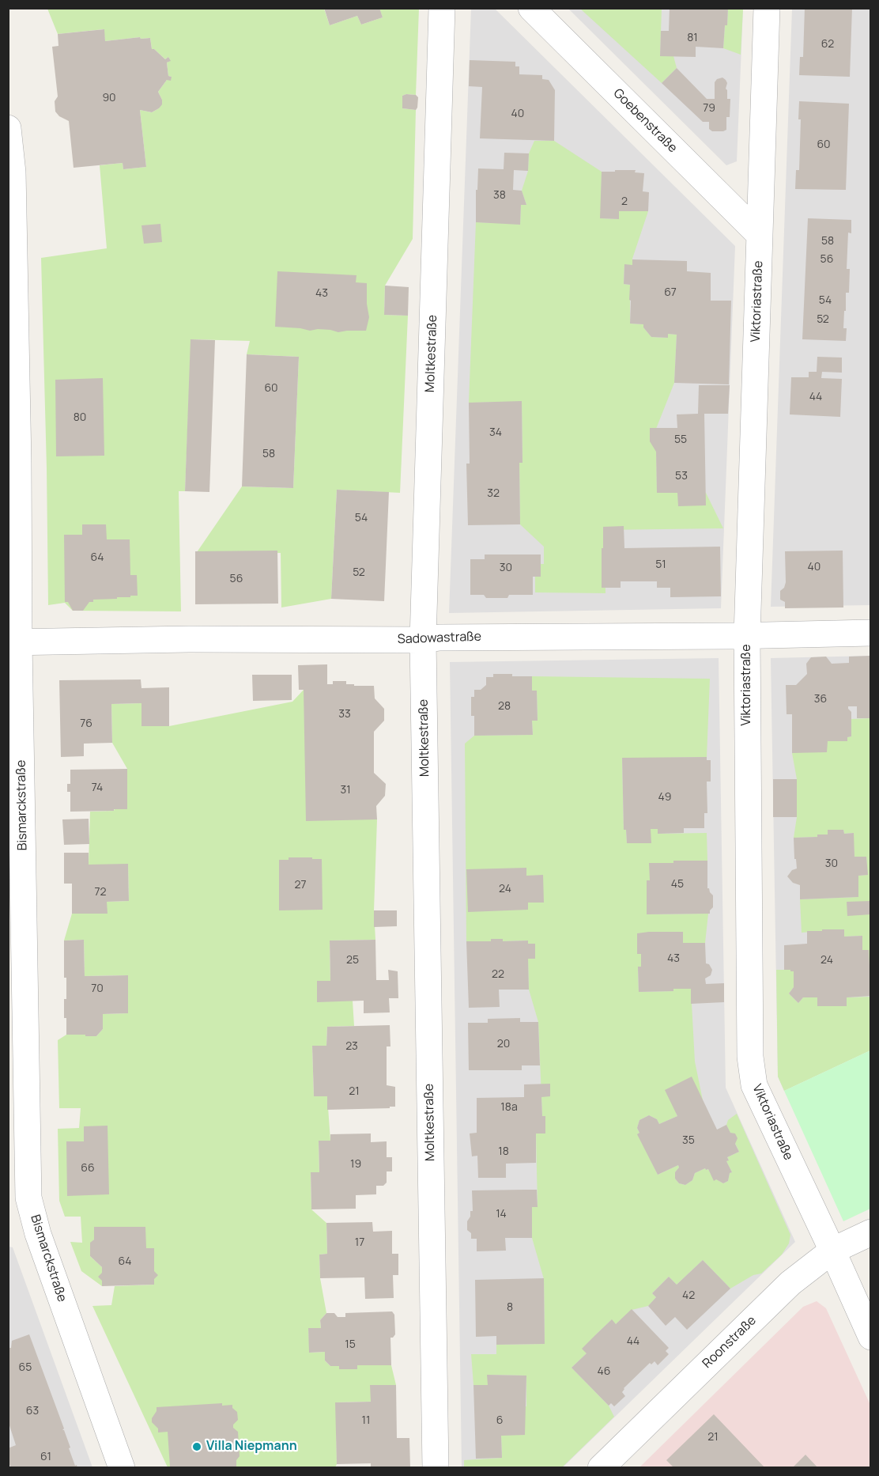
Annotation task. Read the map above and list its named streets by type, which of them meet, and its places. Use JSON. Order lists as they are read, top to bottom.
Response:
{
  "streets": {
    "street": [
      "Goebenstraße",
      "Viktoriastraße",
      "Moltkestraße",
      "Sadowastraße",
      "Bismarckstraße",
      "Roonstraße"
    ]
  },
  "crossings": [
    ["Goebenstraße", "Viktoriastraße"],
    ["Viktoriastraße", "Sadowastraße"],
    ["Viktoriastraße", "Roonstraße"],
    ["Moltkestraße", "Sadowastraße"],
    ["Sadowastraße", "Bismarckstraße"]
  ],
  "places": ["Villa Niepmann"],
  "house_numbers": [
    "81",
    "62",
    "90",
    "79",
    "40",
    "60",
    "38",
    "2",
    "58",
    "56",
    "67",
    "43",
    "54",
    "52",
    "60",
    "44",
    "80",
    "34",
    "55",
    "58",
    "53",
    "32",
    "54",
    "64",
    "51",
    "40",
    "30",
    "52",
    "56",
    "36",
    "28",
    "33",
    "76",
    "74",
    "31",
    "49",
    "30",
    "45",
    "27",
    "24",
    "72",
    "43",
    "25",
    "24",
    "22",
    "70",
    "20",
    "23",
    "21",
    "18a",
    "35",
    "18",
    "19",
    "66",
    "14",
    "17",
    "64",
    "42",
    "8",
    "44",
    "15",
    "65",
    "46",
    "63",
    "11",
    "6",
    "21",
    "61"
  ]
}
